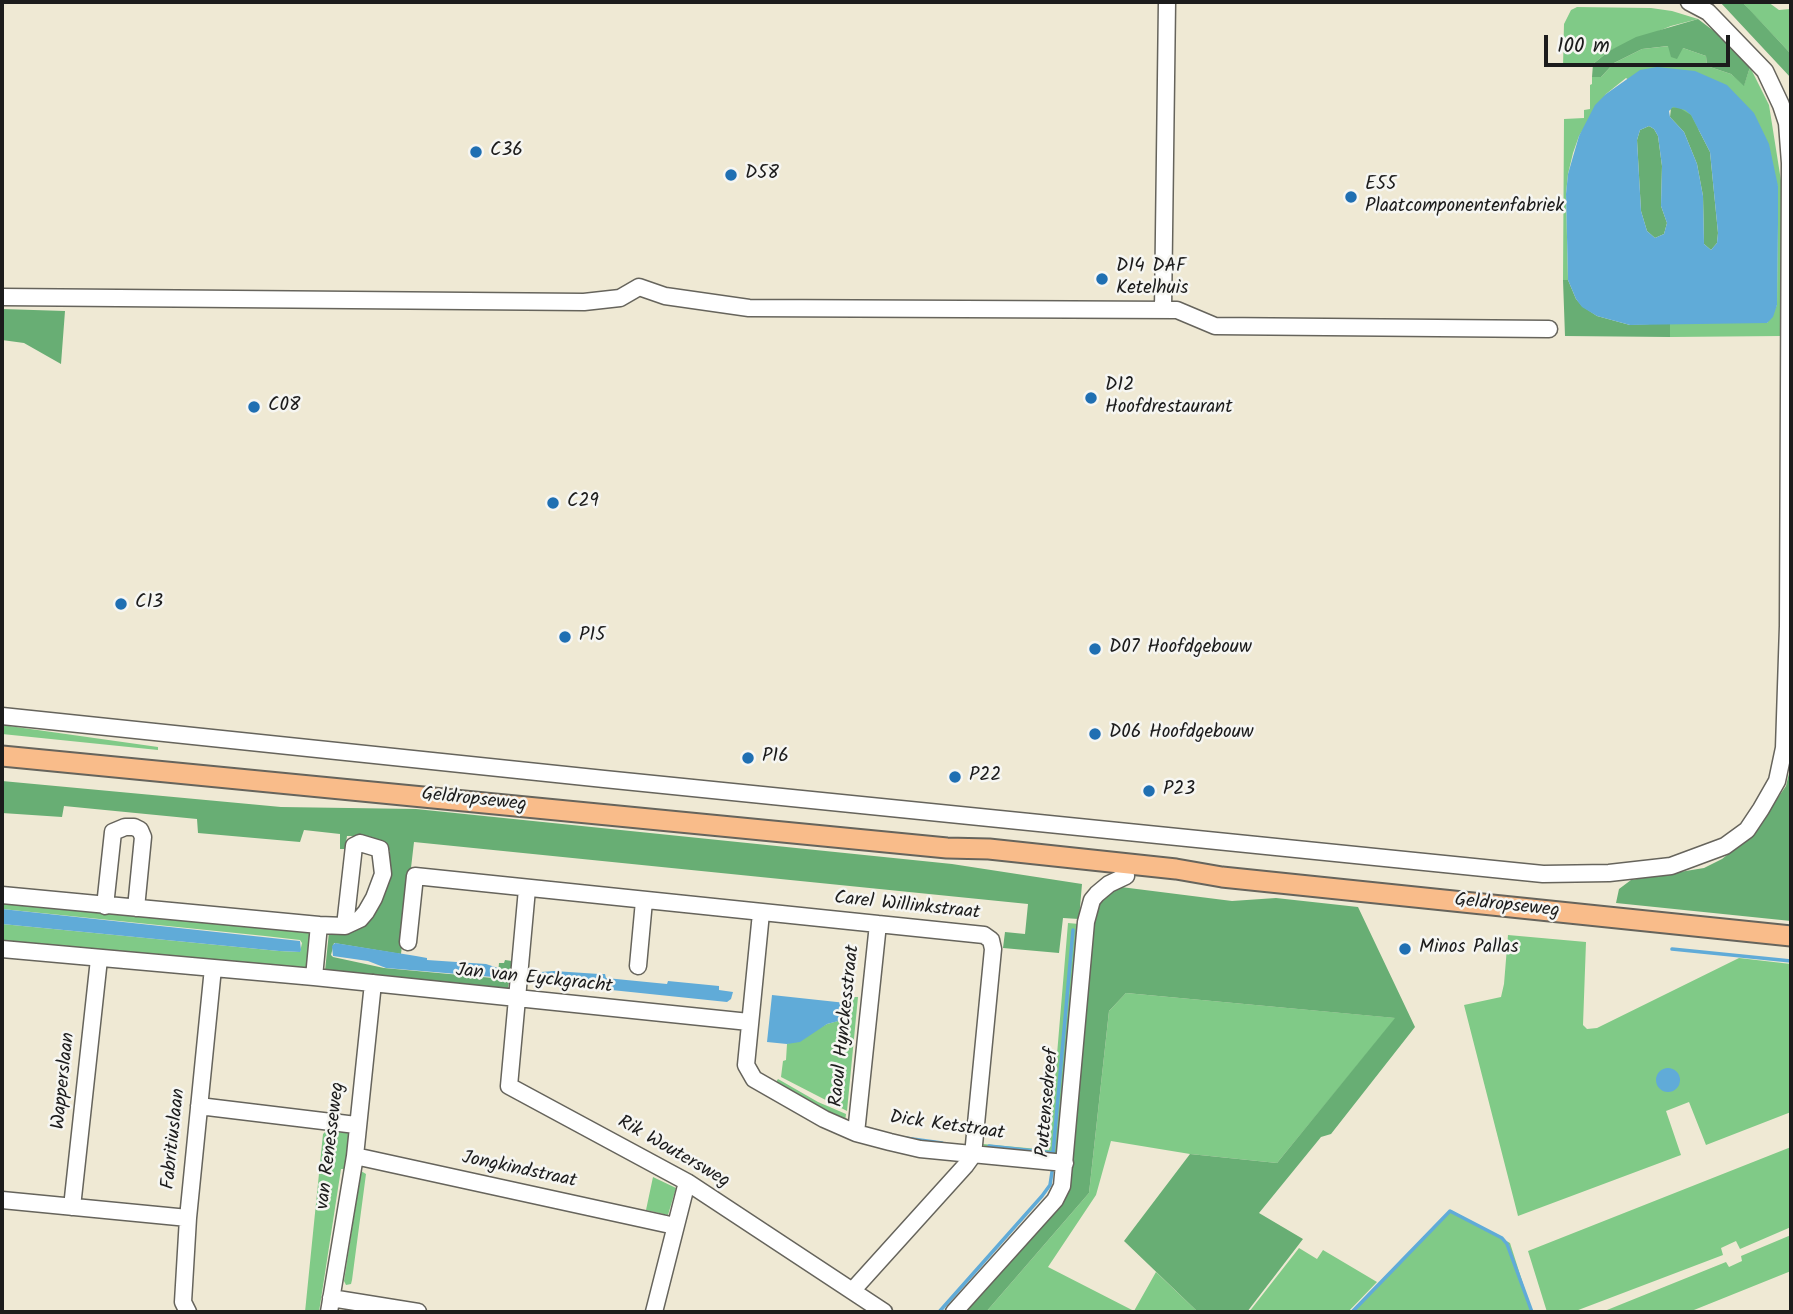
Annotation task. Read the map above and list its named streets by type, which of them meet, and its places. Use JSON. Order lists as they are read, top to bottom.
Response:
{
  "streets": {
    "main road": ["Geldropseweg"],
    "street": [
      "Carel Willinkstraat",
      "Jan van Eyckgracht",
      "Raoul Hynckesstraat",
      "Wapperslaan",
      "Puttensedreef",
      "Dick Ketstraat",
      "Fabritiuslaan",
      "van Renesseweg",
      "Rik Woutersweg",
      "Jongkindstraat"
    ]
  },
  "crossings": [
    ["Geldropseweg", "Puttensedreef"],
    ["Carel Willinkstraat", "Raoul Hynckesstraat"],
    ["Carel Willinkstraat", "Dick Ketstraat"],
    ["Jan van Eyckgracht", "Wapperslaan"],
    ["Jan van Eyckgracht", "Dick Ketstraat"],
    ["Jan van Eyckgracht", "Fabritiuslaan"],
    ["Jan van Eyckgracht", "van Renesseweg"],
    ["Jan van Eyckgracht", "Rik Woutersweg"],
    ["Raoul Hynckesstraat", "Dick Ketstraat"],
    ["Puttensedreef", "Dick Ketstraat"],
    ["van Renesseweg", "Jongkindstraat"]
  ],
  "places": [
    "C36",
    "D58",
    "E55 Plaatcomponentenfabriek",
    "D14 DAF Ketelhuis",
    "D12 Hoofdrestaurant",
    "C08",
    "C29",
    "C13",
    "P15",
    "D07 Hoofdgebouw",
    "D06 Hoofdgebouw",
    "P16",
    "P22",
    "P23",
    "Minos Pallas"
  ],
  "scale_bar": "100 m"
}
